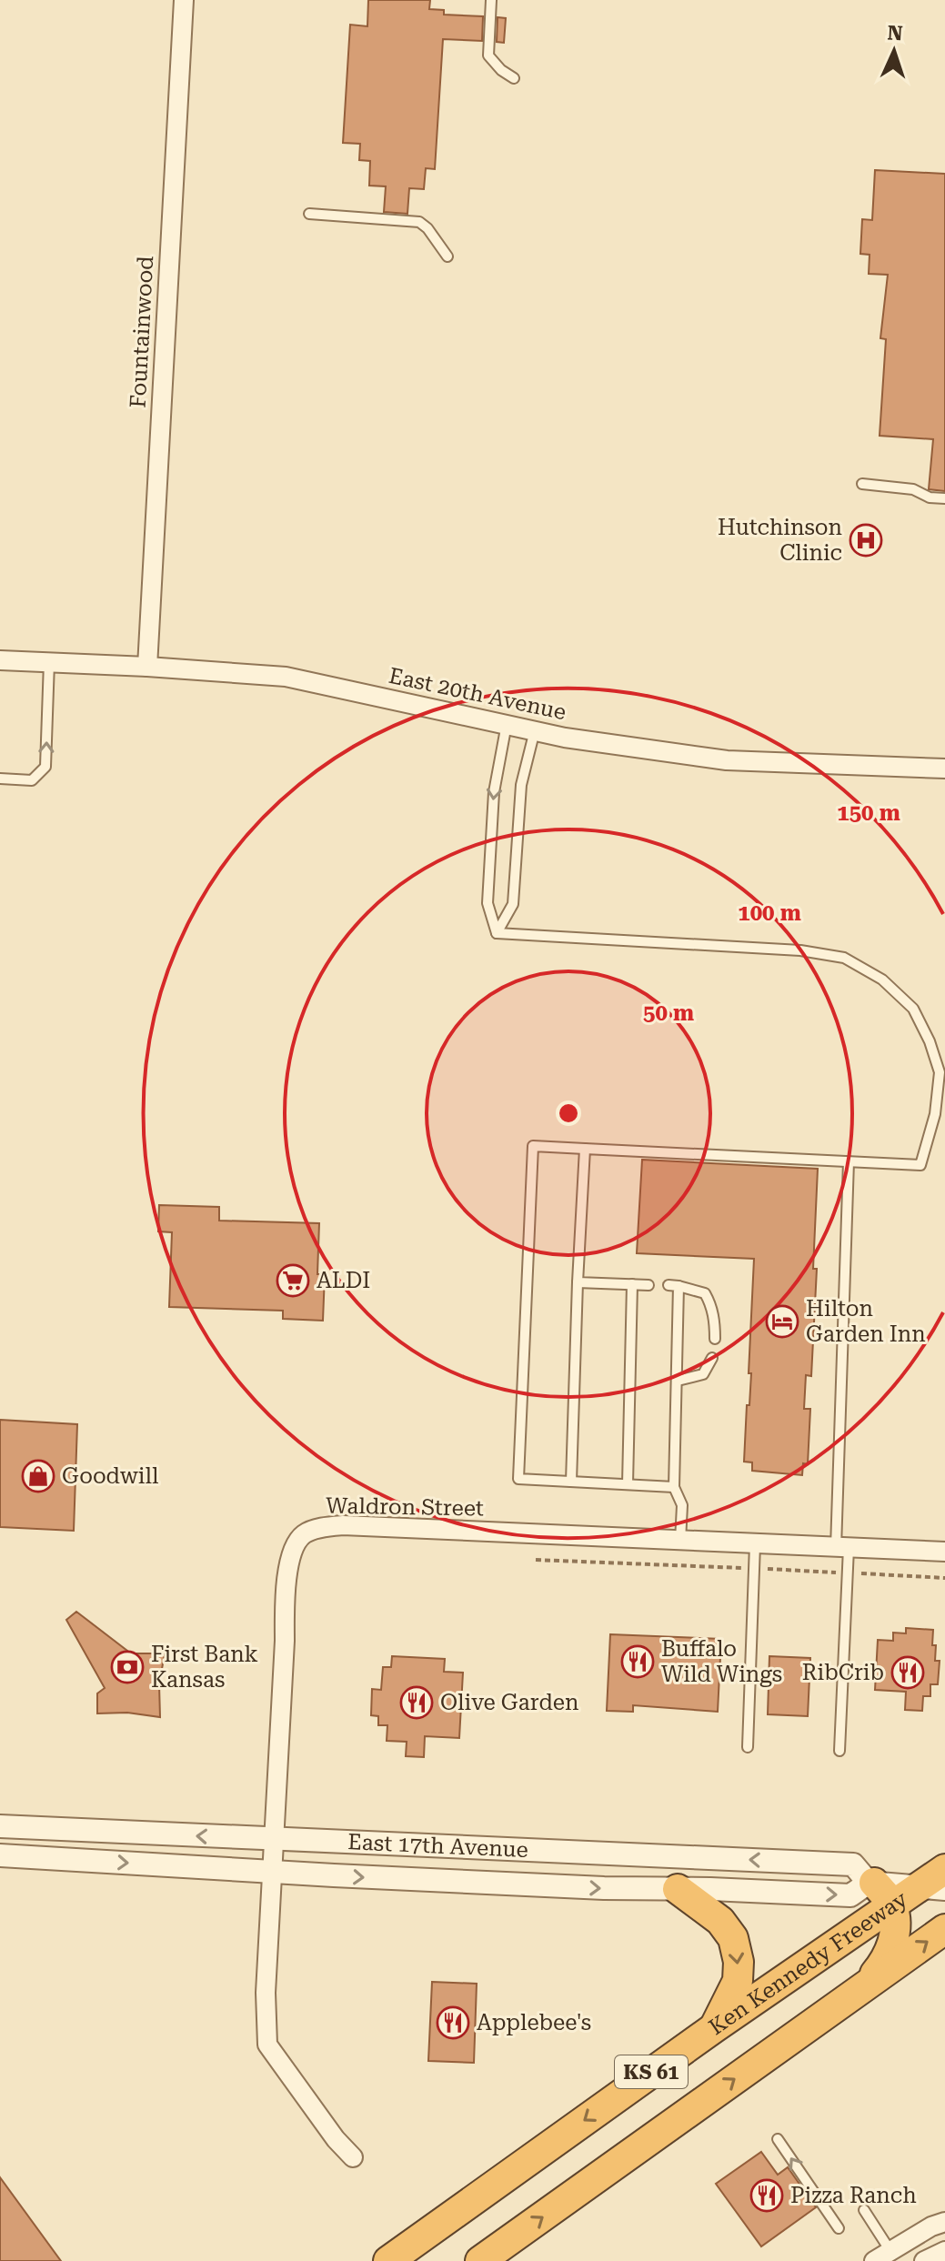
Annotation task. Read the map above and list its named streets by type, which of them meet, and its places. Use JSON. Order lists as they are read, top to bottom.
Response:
{
  "streets": {
    "highway": ["Ken Kennedy Freeway", "KS 61"],
    "street": [
      "Fountainwood",
      "East 20th Avenue",
      "Waldron Street",
      "East 17th Avenue"
    ]
  },
  "crossings": [
    ["Fountainwood", "East 20th Avenue"],
    ["Waldron Street", "East 17th Avenue"],
    ["East 17th Avenue", "Ken Kennedy Freeway"]
  ],
  "places": {
    "hospital": ["Hutchinson Clinic"],
    "supermarket": ["ALDI"],
    "hotel": ["Hilton Garden Inn"],
    "shop": ["Goodwill"],
    "restaurant": [
      "Buffalo Wild Wings",
      "RibCrib",
      "Olive Garden",
      "Applebee's",
      "Pizza Ranch"
    ],
    "bank": ["First Bank Kansas"]
  },
  "north": "top",
  "rings": ["150 m", "100 m", "50 m"]
}
